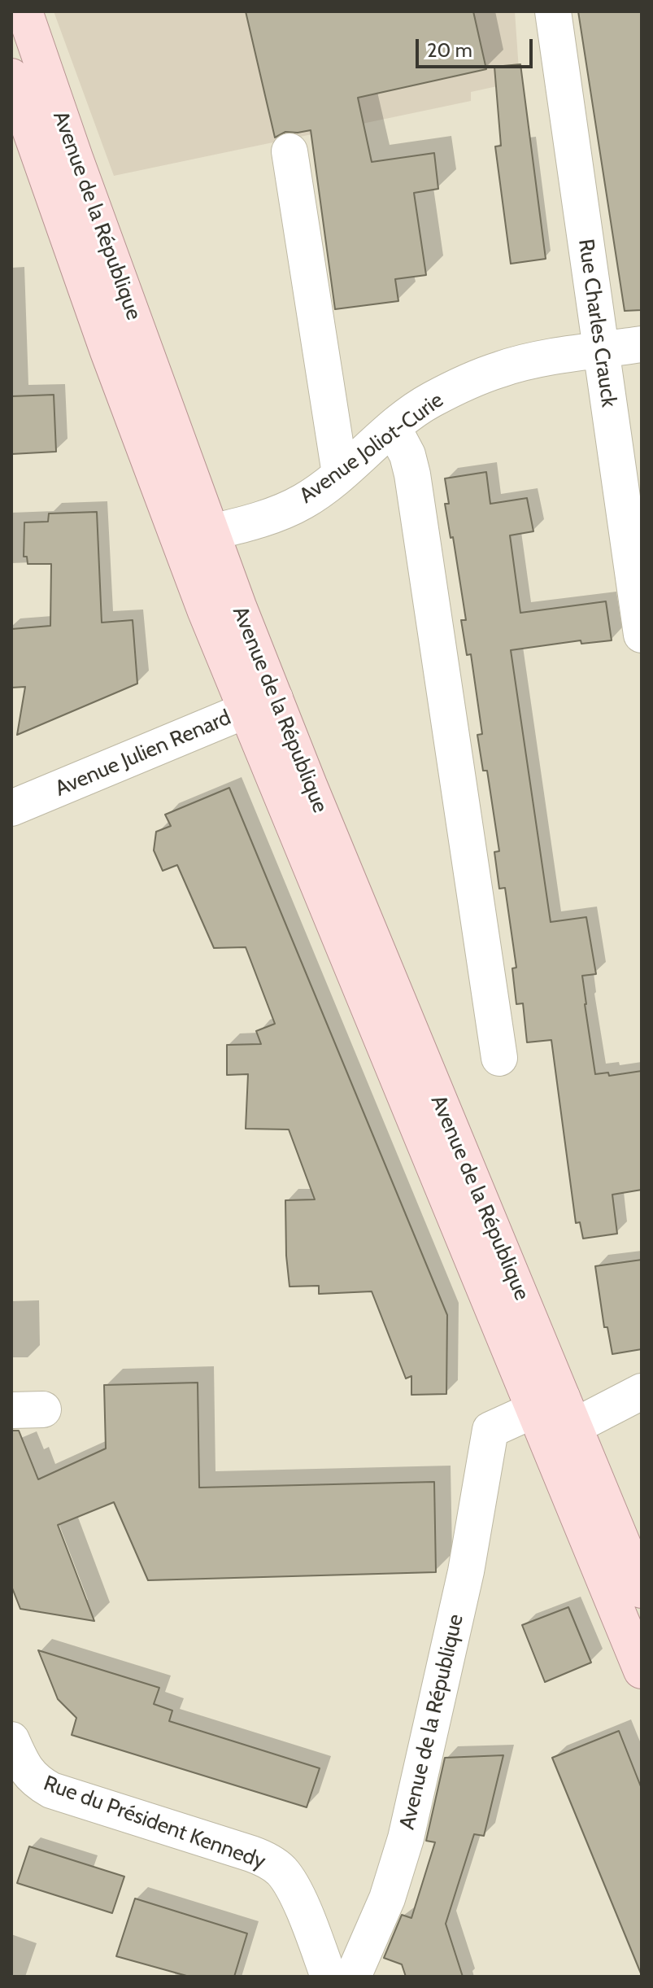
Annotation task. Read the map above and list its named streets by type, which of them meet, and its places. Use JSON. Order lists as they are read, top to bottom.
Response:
{
  "streets": {
    "main road": ["Avenue de la République"],
    "street": [
      "Rue Charles Crauck",
      "Avenue Joliot-Curie",
      "Avenue Julien Renard",
      "Rue du Président Kennedy"
    ]
  },
  "crossings": [
    ["Avenue de la République", "Avenue Joliot-Curie"],
    ["Avenue de la République", "Avenue Julien Renard"],
    ["Rue Charles Crauck", "Avenue Joliot-Curie"]
  ],
  "scale_bar": "20 m"
}
